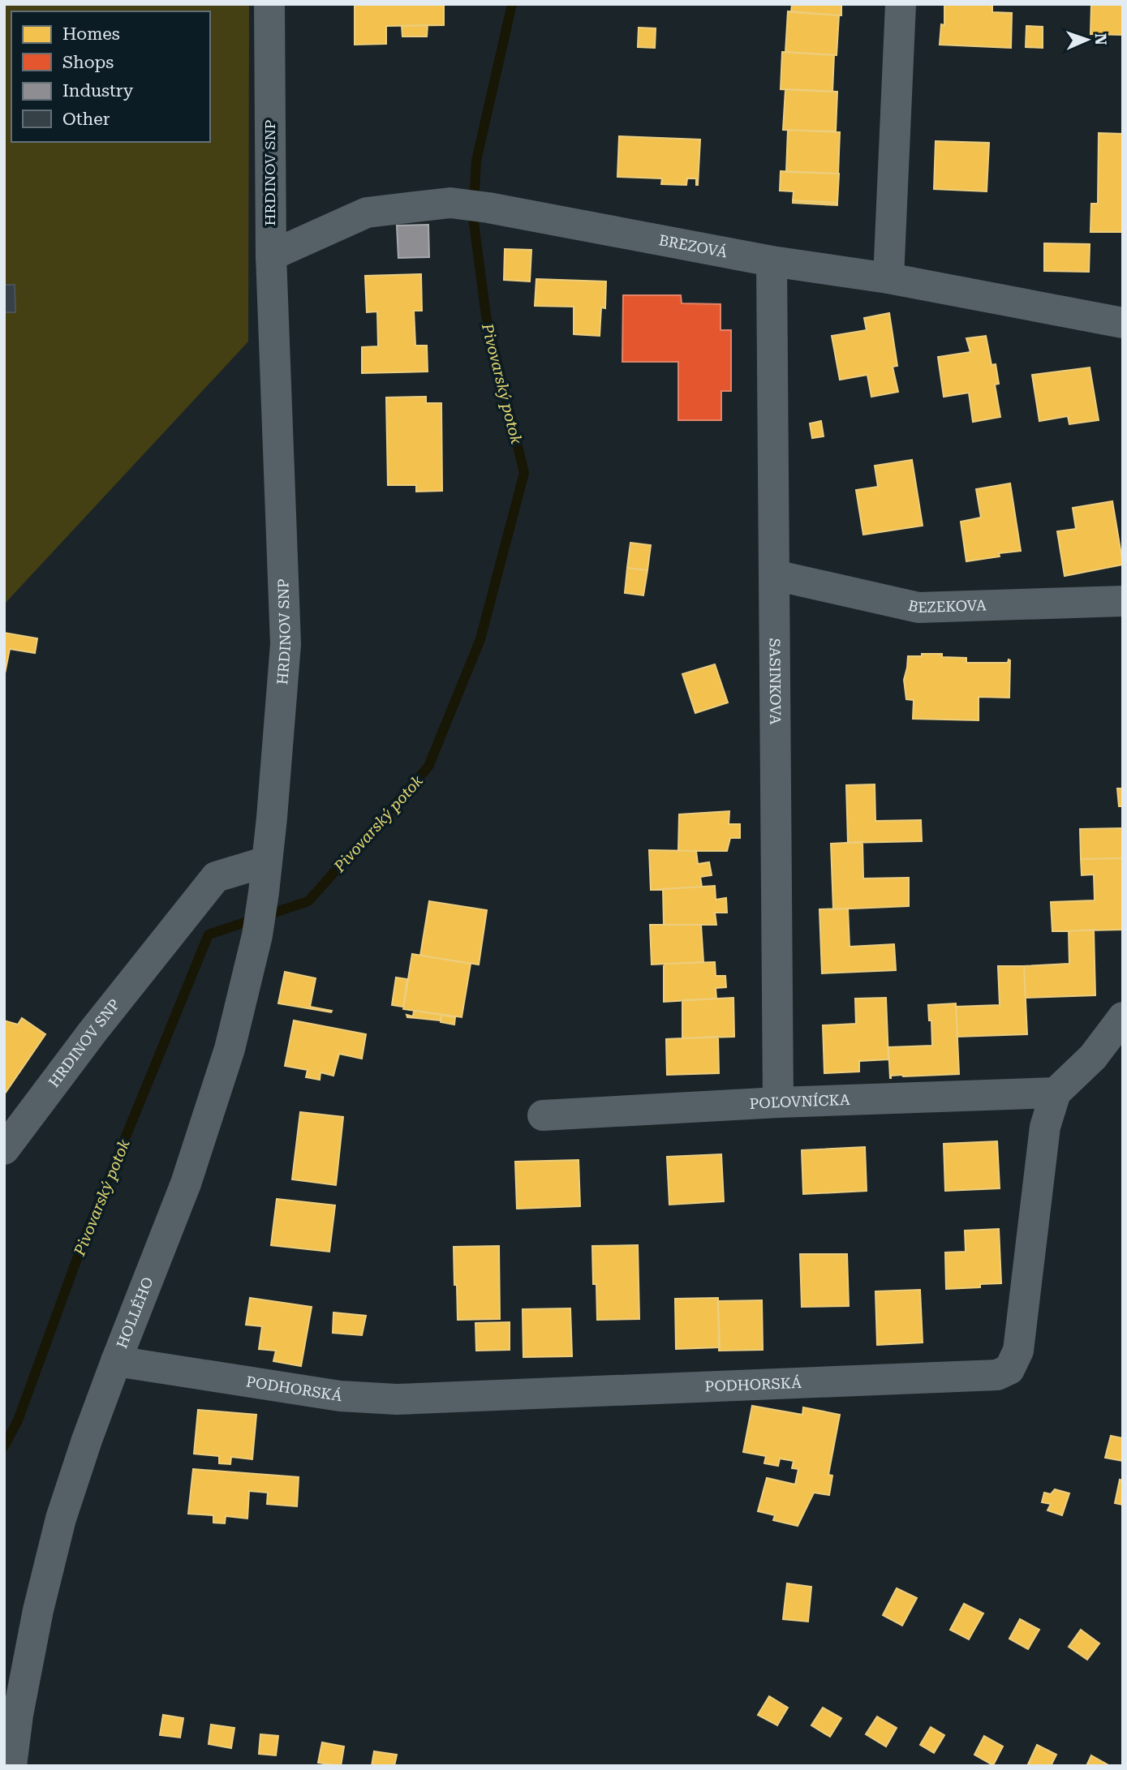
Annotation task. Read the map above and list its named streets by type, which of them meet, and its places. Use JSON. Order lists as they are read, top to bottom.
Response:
{
  "streets": {
    "street": [
      "HRDINOV SNP",
      "BREZOVÁ",
      "BEZEKOVA",
      "SASINKOVA",
      "POĽOVNÍCKA",
      "HOLLÉHO",
      "PODHORSKÁ"
    ]
  },
  "crossings": [
    ["HRDINOV SNP", "BREZOVÁ"],
    ["HRDINOV SNP", "HOLLÉHO"],
    ["BREZOVÁ", "SASINKOVA"],
    ["BEZEKOVA", "SASINKOVA"],
    ["SASINKOVA", "POĽOVNÍCKA"],
    ["POĽOVNÍCKA", "PODHORSKÁ"],
    ["HOLLÉHO", "PODHORSKÁ"]
  ],
  "water": ["Pivovarský potok"],
  "legend": [
    "Homes",
    "Shops",
    "Industry",
    "Other"
  ],
  "north": "right"
}
